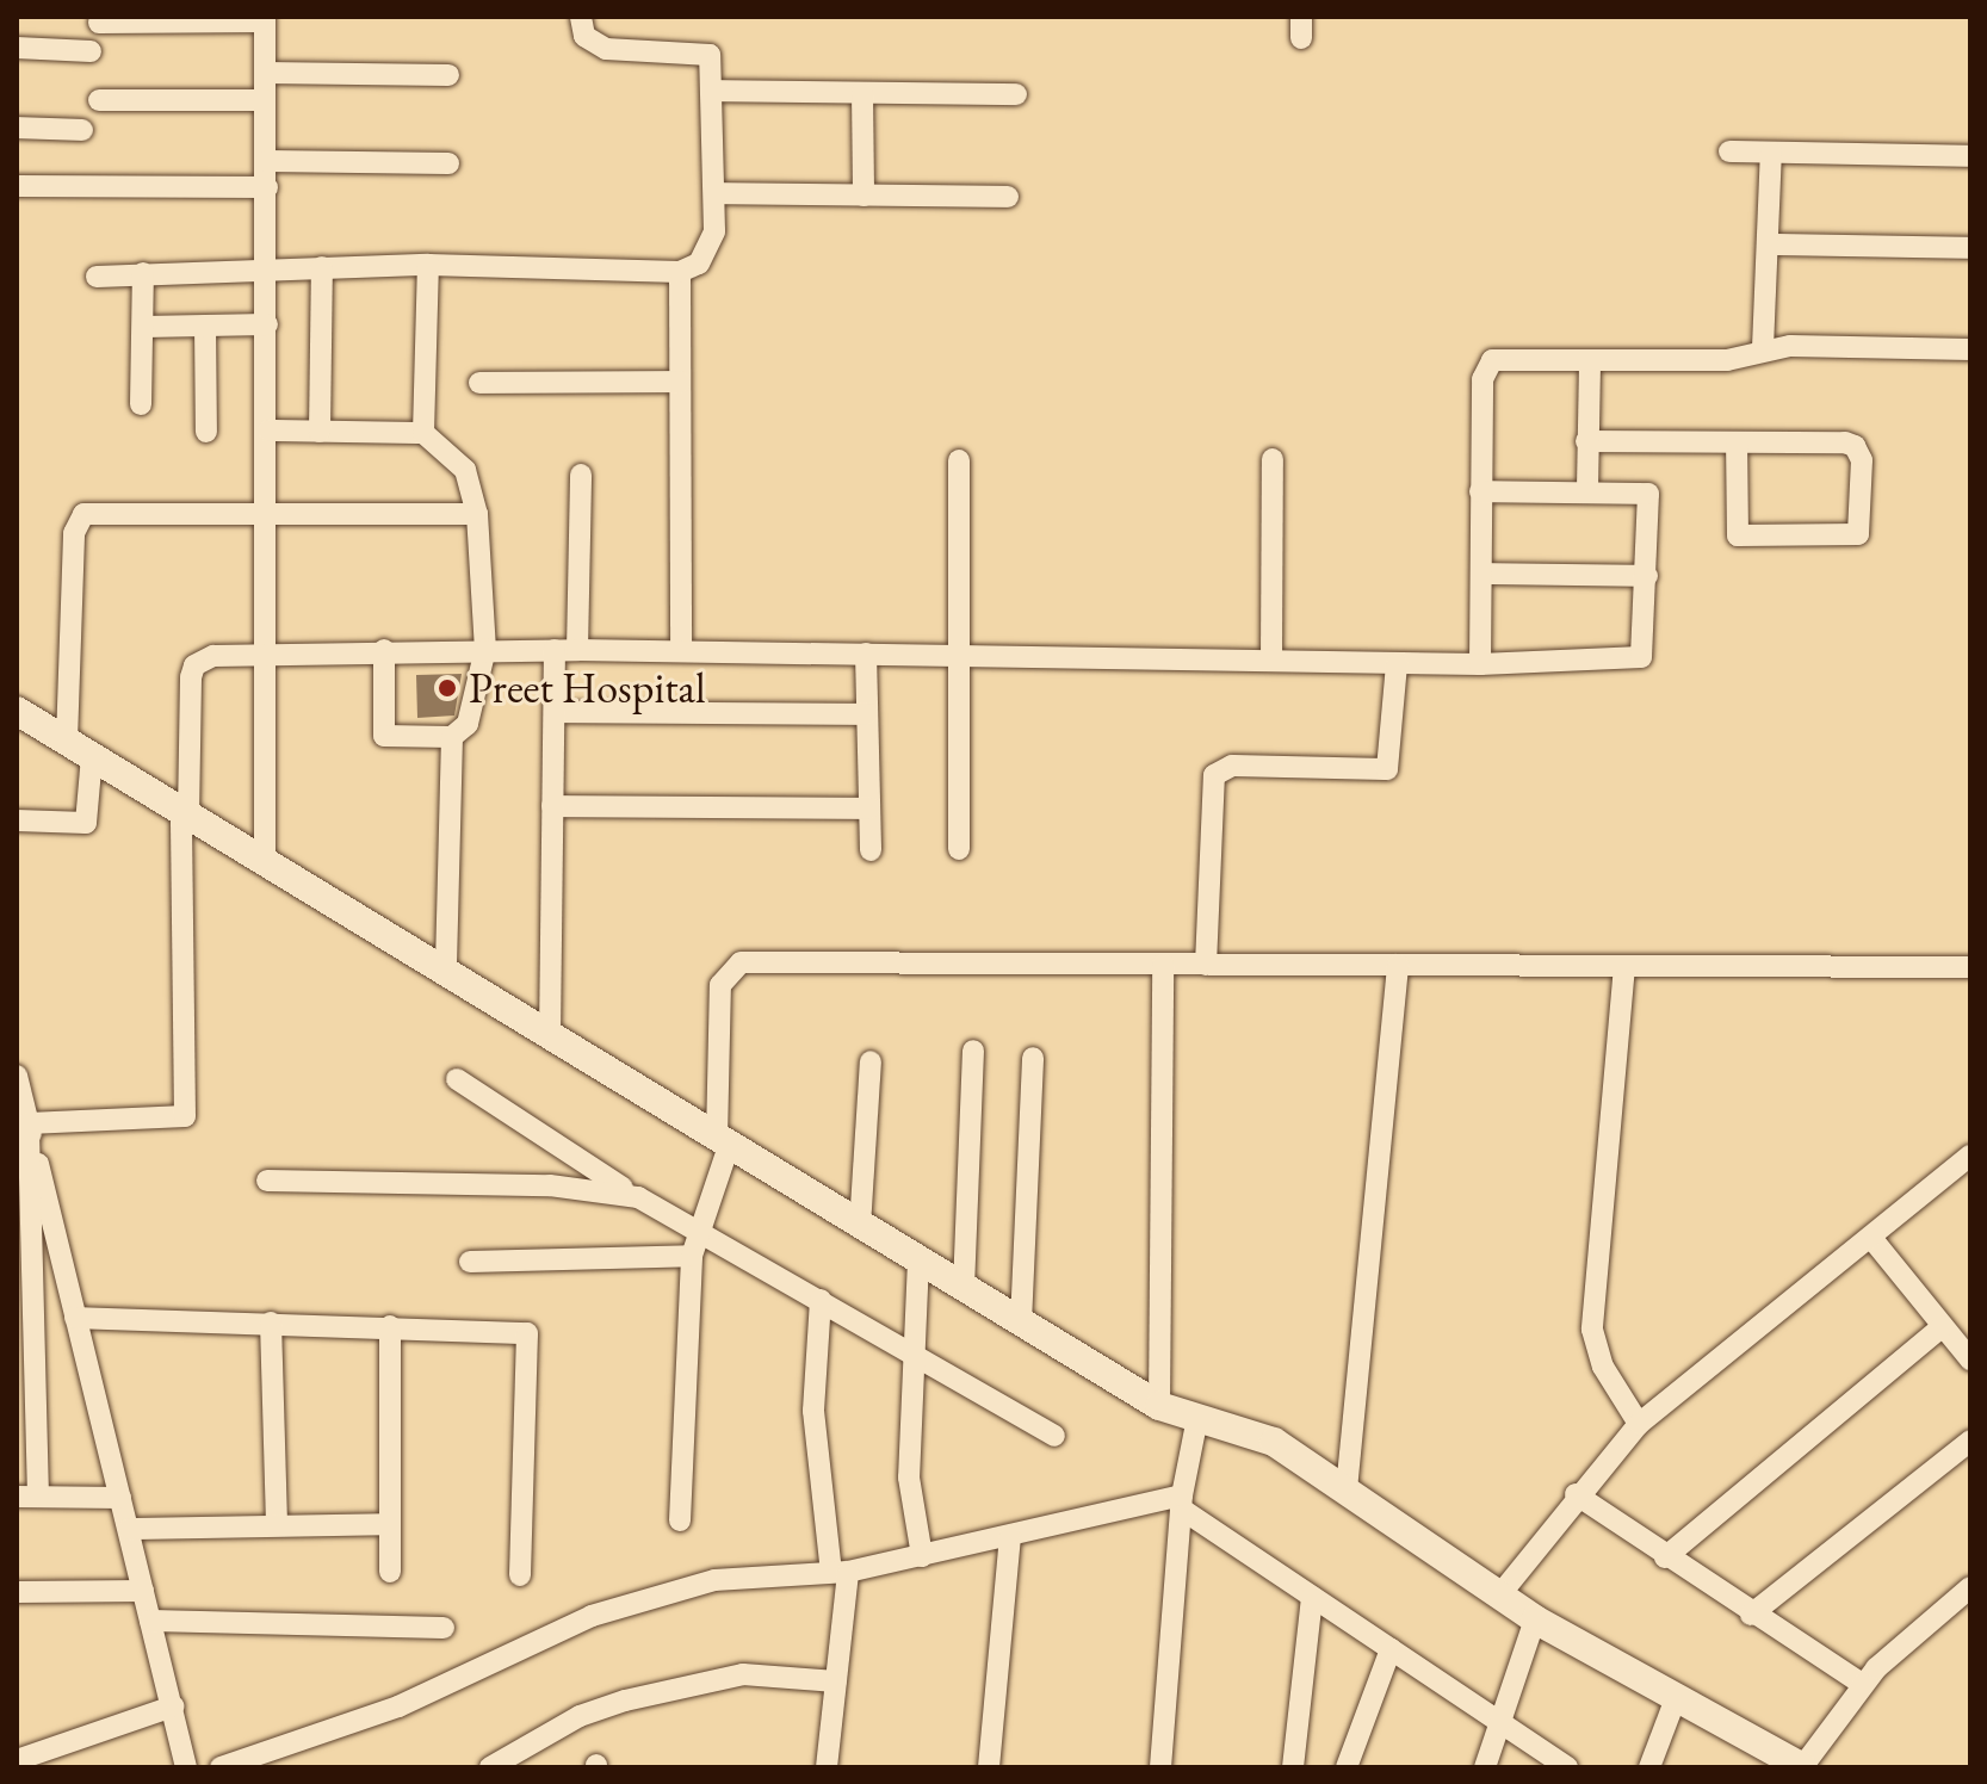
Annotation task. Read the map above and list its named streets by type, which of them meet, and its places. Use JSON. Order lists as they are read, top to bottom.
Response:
{
  "places": ["Preet Hospital"]
}
